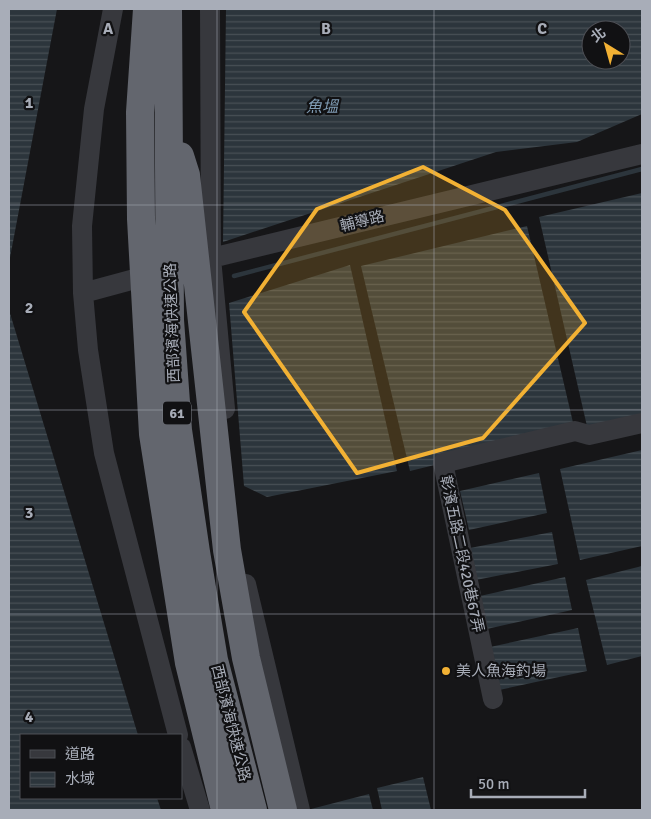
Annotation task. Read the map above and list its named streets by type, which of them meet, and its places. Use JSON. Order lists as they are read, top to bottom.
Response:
{
  "streets": {
    "highway": ["西部濱海快速公路", "61"],
    "street": ["輔導路", "彰濱五路二段420巷67弄"]
  },
  "water": ["魚塭"],
  "places": ["美人魚海釣場"],
  "legend": ["道路", "水域"],
  "scale_bar": "50 m",
  "north": "top left",
  "grid": {
    "columns": ["A", "B", "C"],
    "rows": [
      "1",
      "2",
      "3",
      "4"
    ]
  }
}
